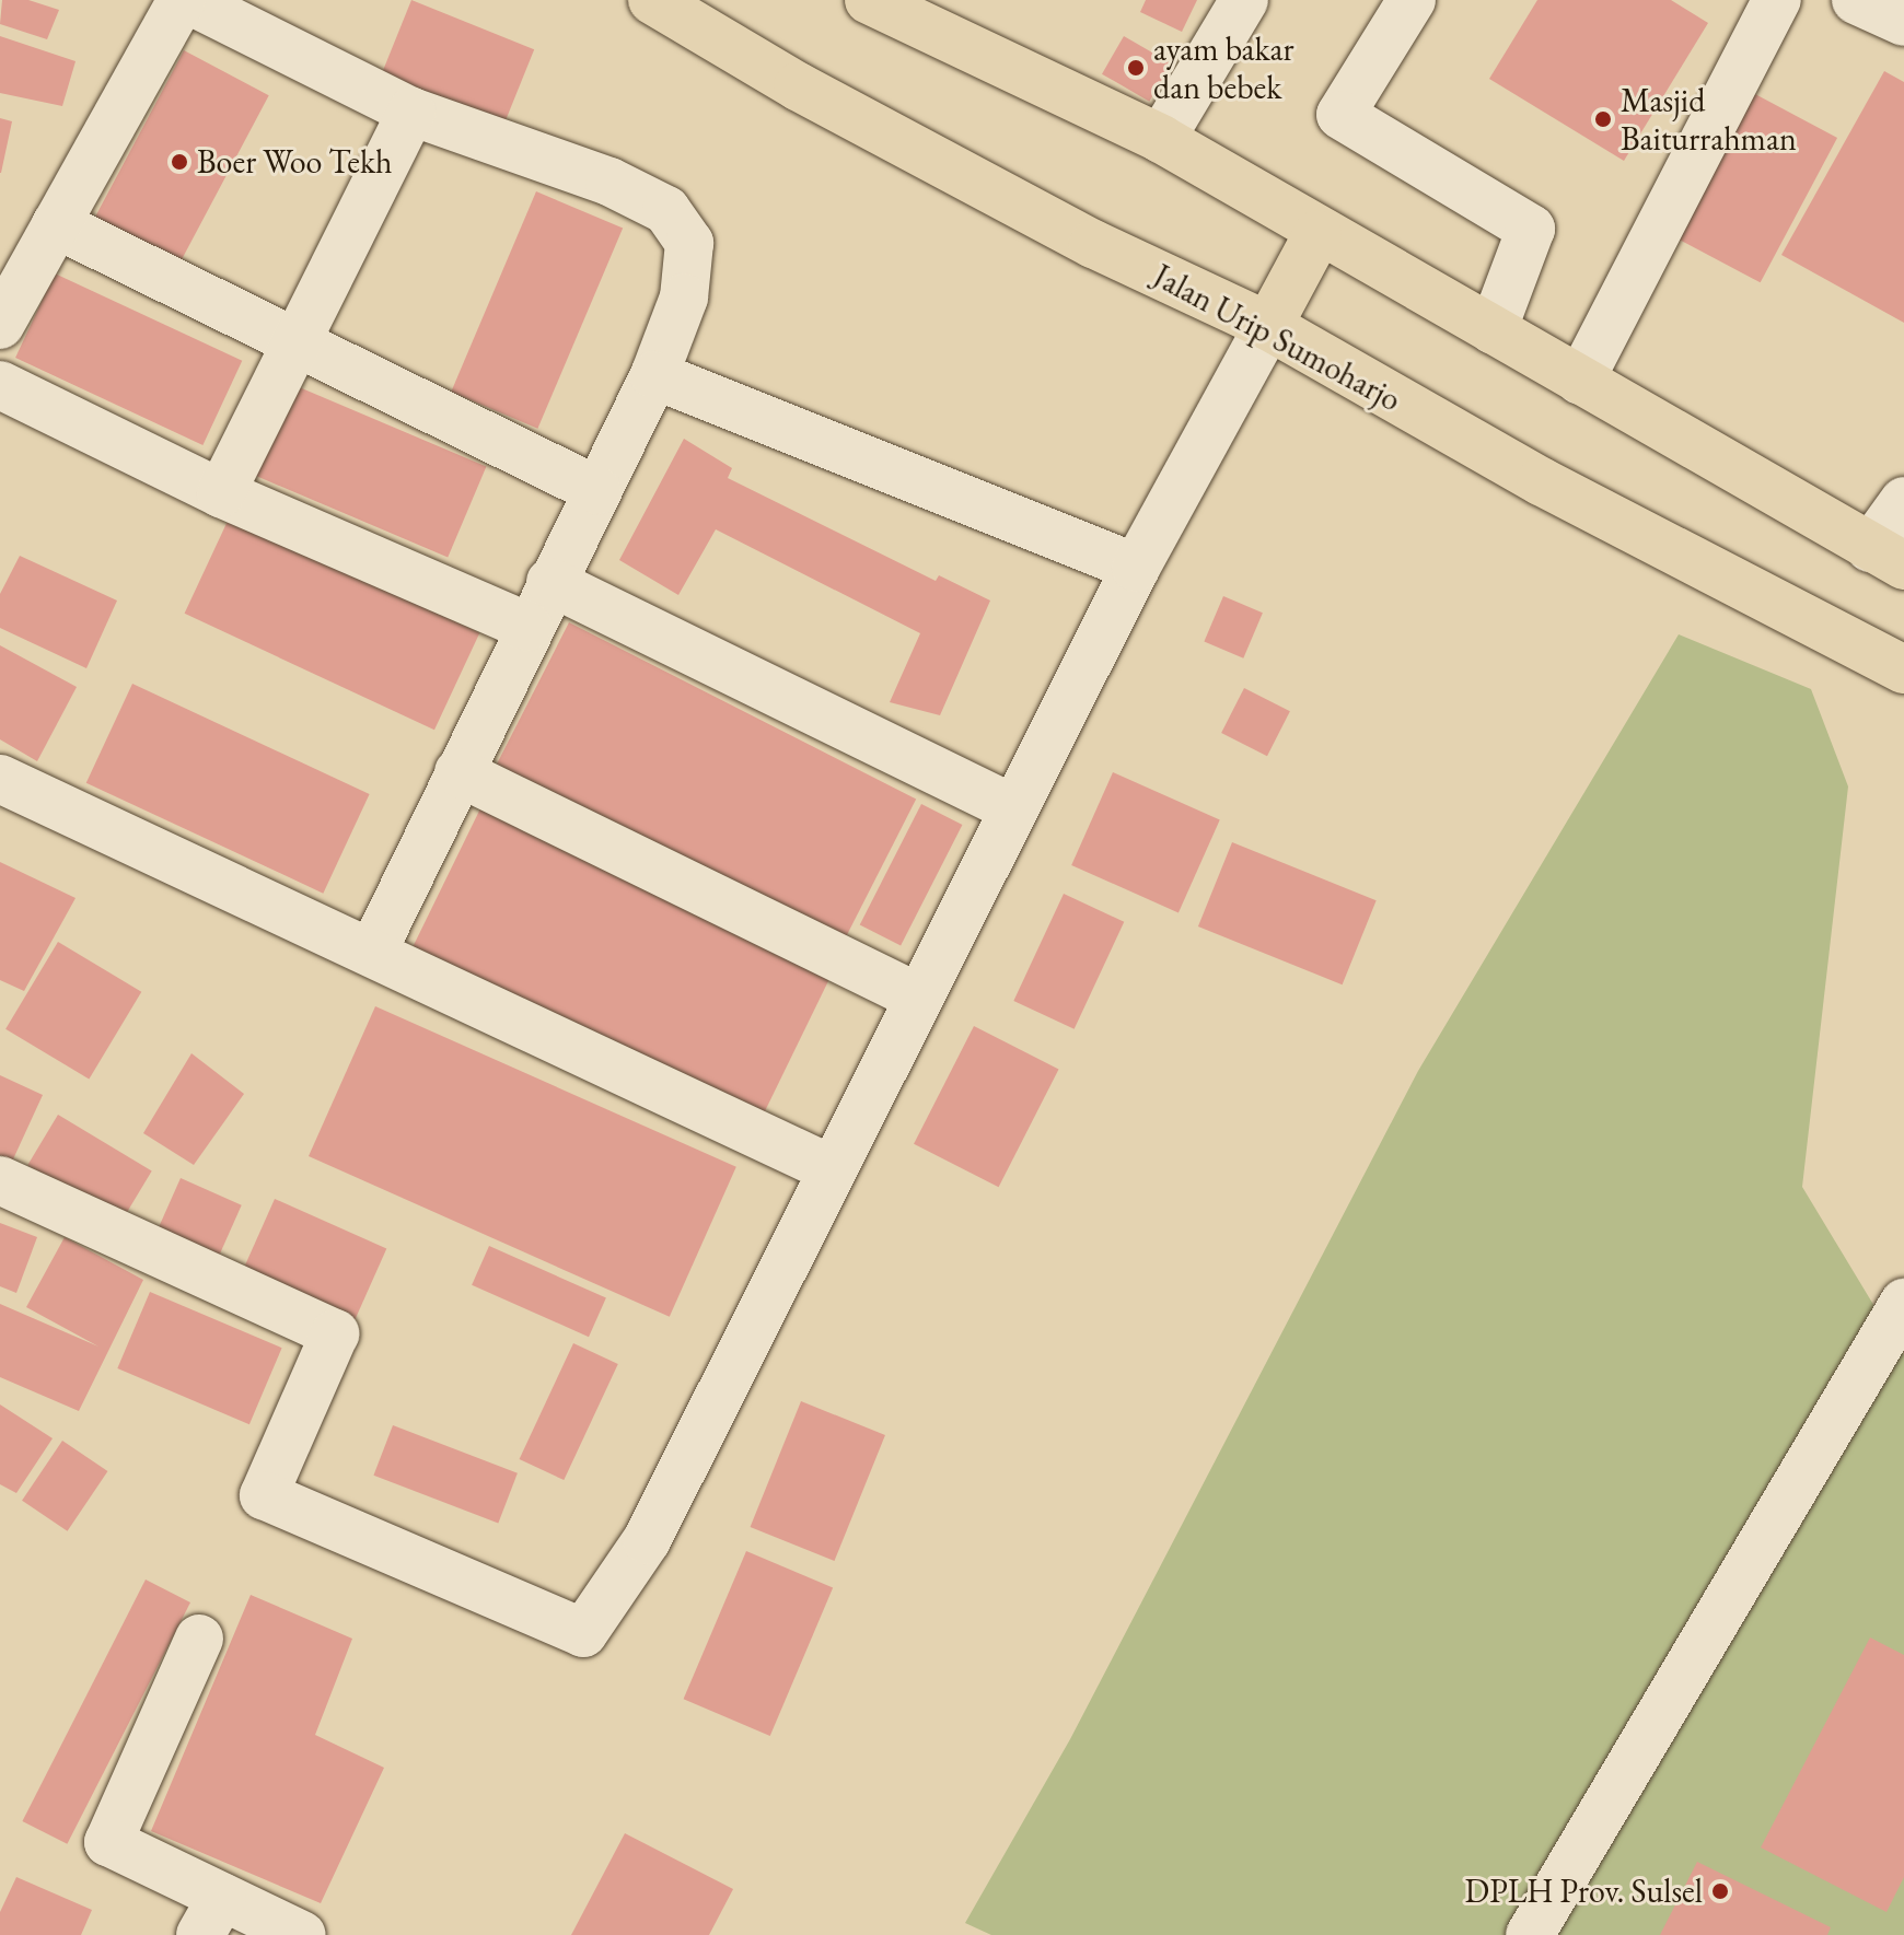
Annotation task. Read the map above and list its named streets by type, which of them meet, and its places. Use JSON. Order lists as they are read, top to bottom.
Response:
{
  "streets": {
    "highway": ["Jalan Urip Sumoharjo"]
  },
  "places": [
    "ayam bakar dan bebek",
    "Masjid Baiturrahman",
    "Boer Woo Tekh",
    "DPLH Prov. Sulsel"
  ]
}
